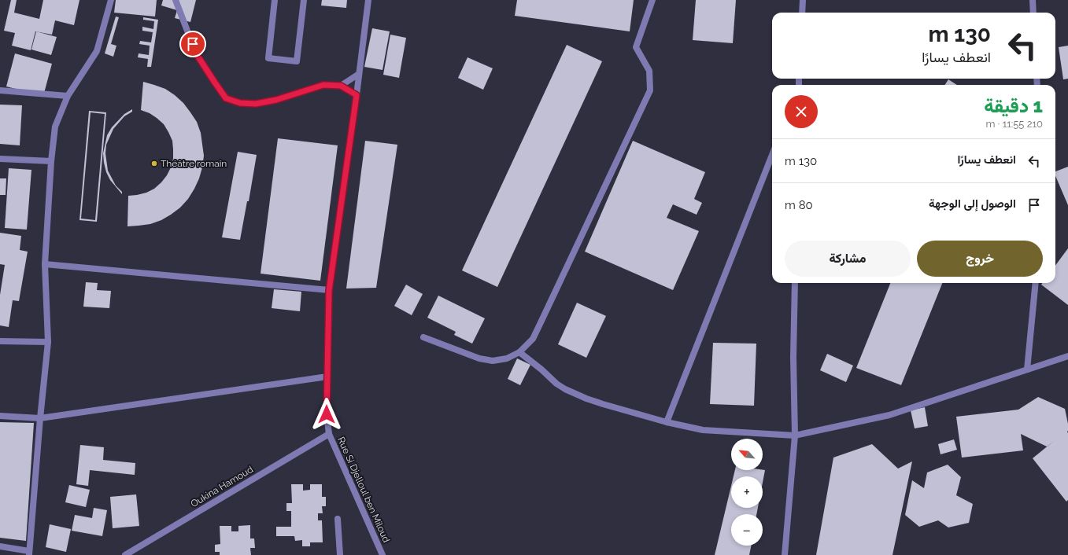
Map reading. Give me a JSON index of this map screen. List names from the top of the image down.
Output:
{
  "streets": {
    "street": ["Oukina Hamoud", "Rue Si Djelloul ben Miloud"]
  },
  "crossings": [
    ["Oukina Hamoud", "Rue Si Djelloul ben Miloud"]
  ],
  "places": ["Théâtre romain"],
  "north": "top left",
  "page": {
    "turn": ["130 m", "انعطف يسارًا"],
    "heading": ["1 دقيقة", "210 m · 11:55"],
    "list": [
      {
        "name": "انعطف يسارًا",
        "value": "130 m"
      },
      {
        "name": "الوصول إلى الوجهة",
        "value": "80 m"
      }
    ],
    "buttons": ["خروج", "مشاركة"],
    "map_buttons": ["+", "−"]
  }
}
